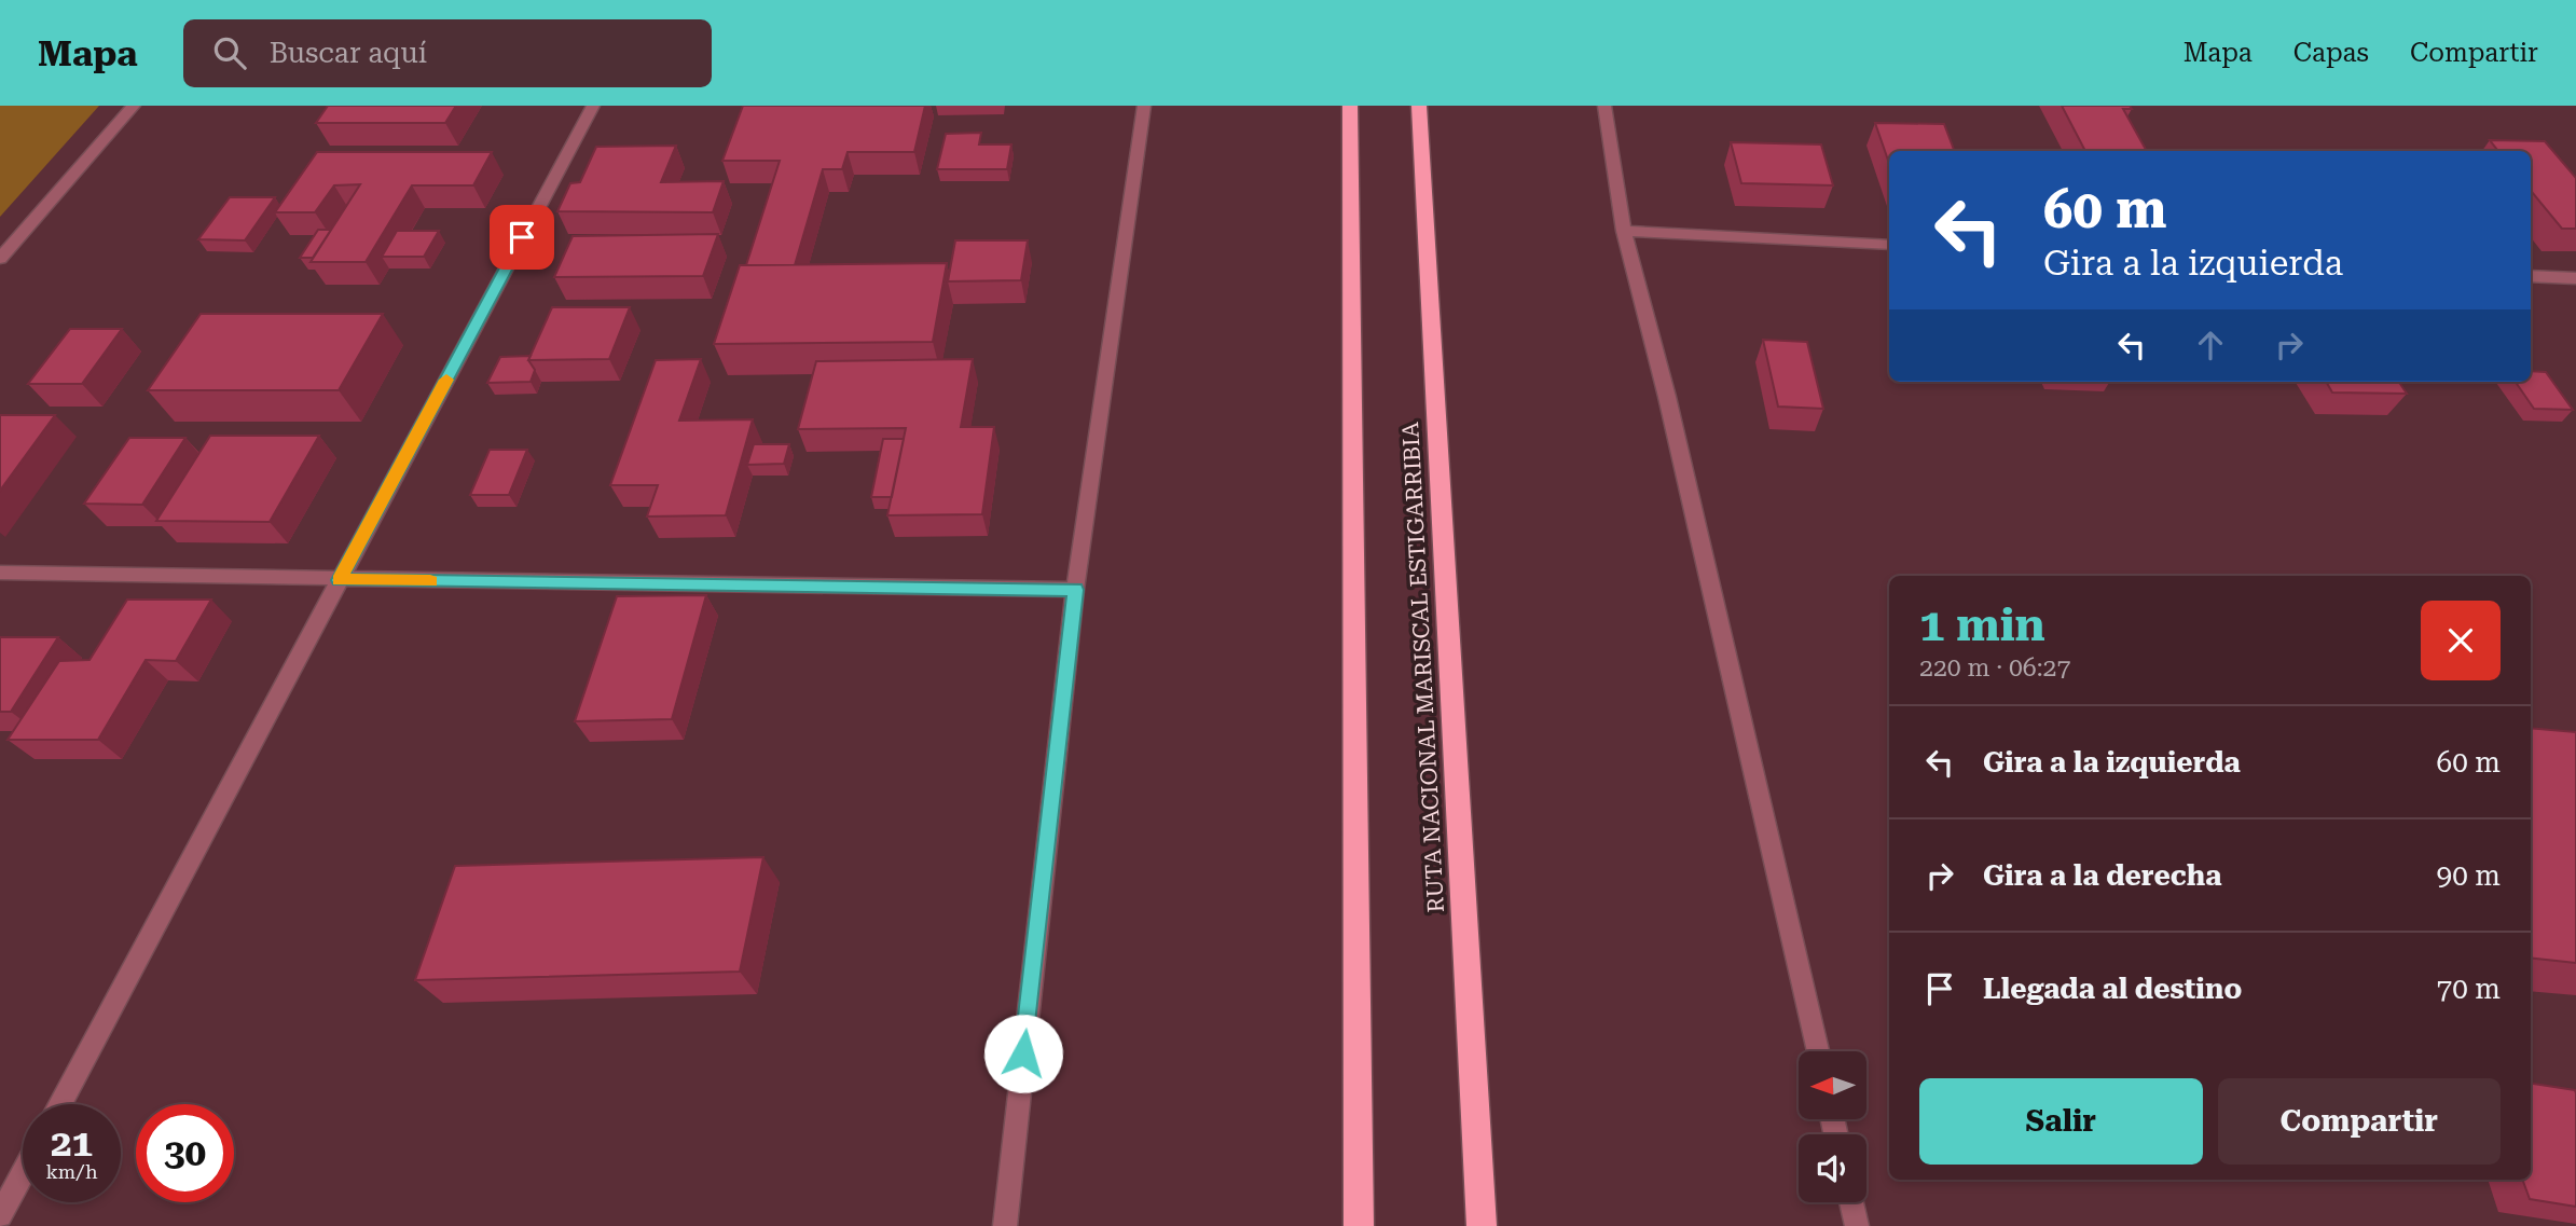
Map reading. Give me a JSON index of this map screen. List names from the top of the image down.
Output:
{
  "streets": {
    "highway": ["RUTA NACIONAL MARISCAL ESTIGARRIBIA"]
  },
  "north": "left",
  "page": {
    "header": "Mapa",
    "search": "Buscar aquí",
    "nav": ["Mapa", "Capas", "Compartir"],
    "turn": ["60 m", "Gira a la izquierda"],
    "heading": ["1 min", "220 m · 06:27"],
    "list": [
      {
        "name": "Gira a la izquierda",
        "value": "60 m"
      },
      {
        "name": "Gira a la derecha",
        "value": "90 m"
      },
      {
        "name": "Llegada al destino",
        "value": "70 m"
      }
    ],
    "buttons": ["Salir", "Compartir"],
    "speed": "21 km/h",
    "limit": "30"
  }
}
